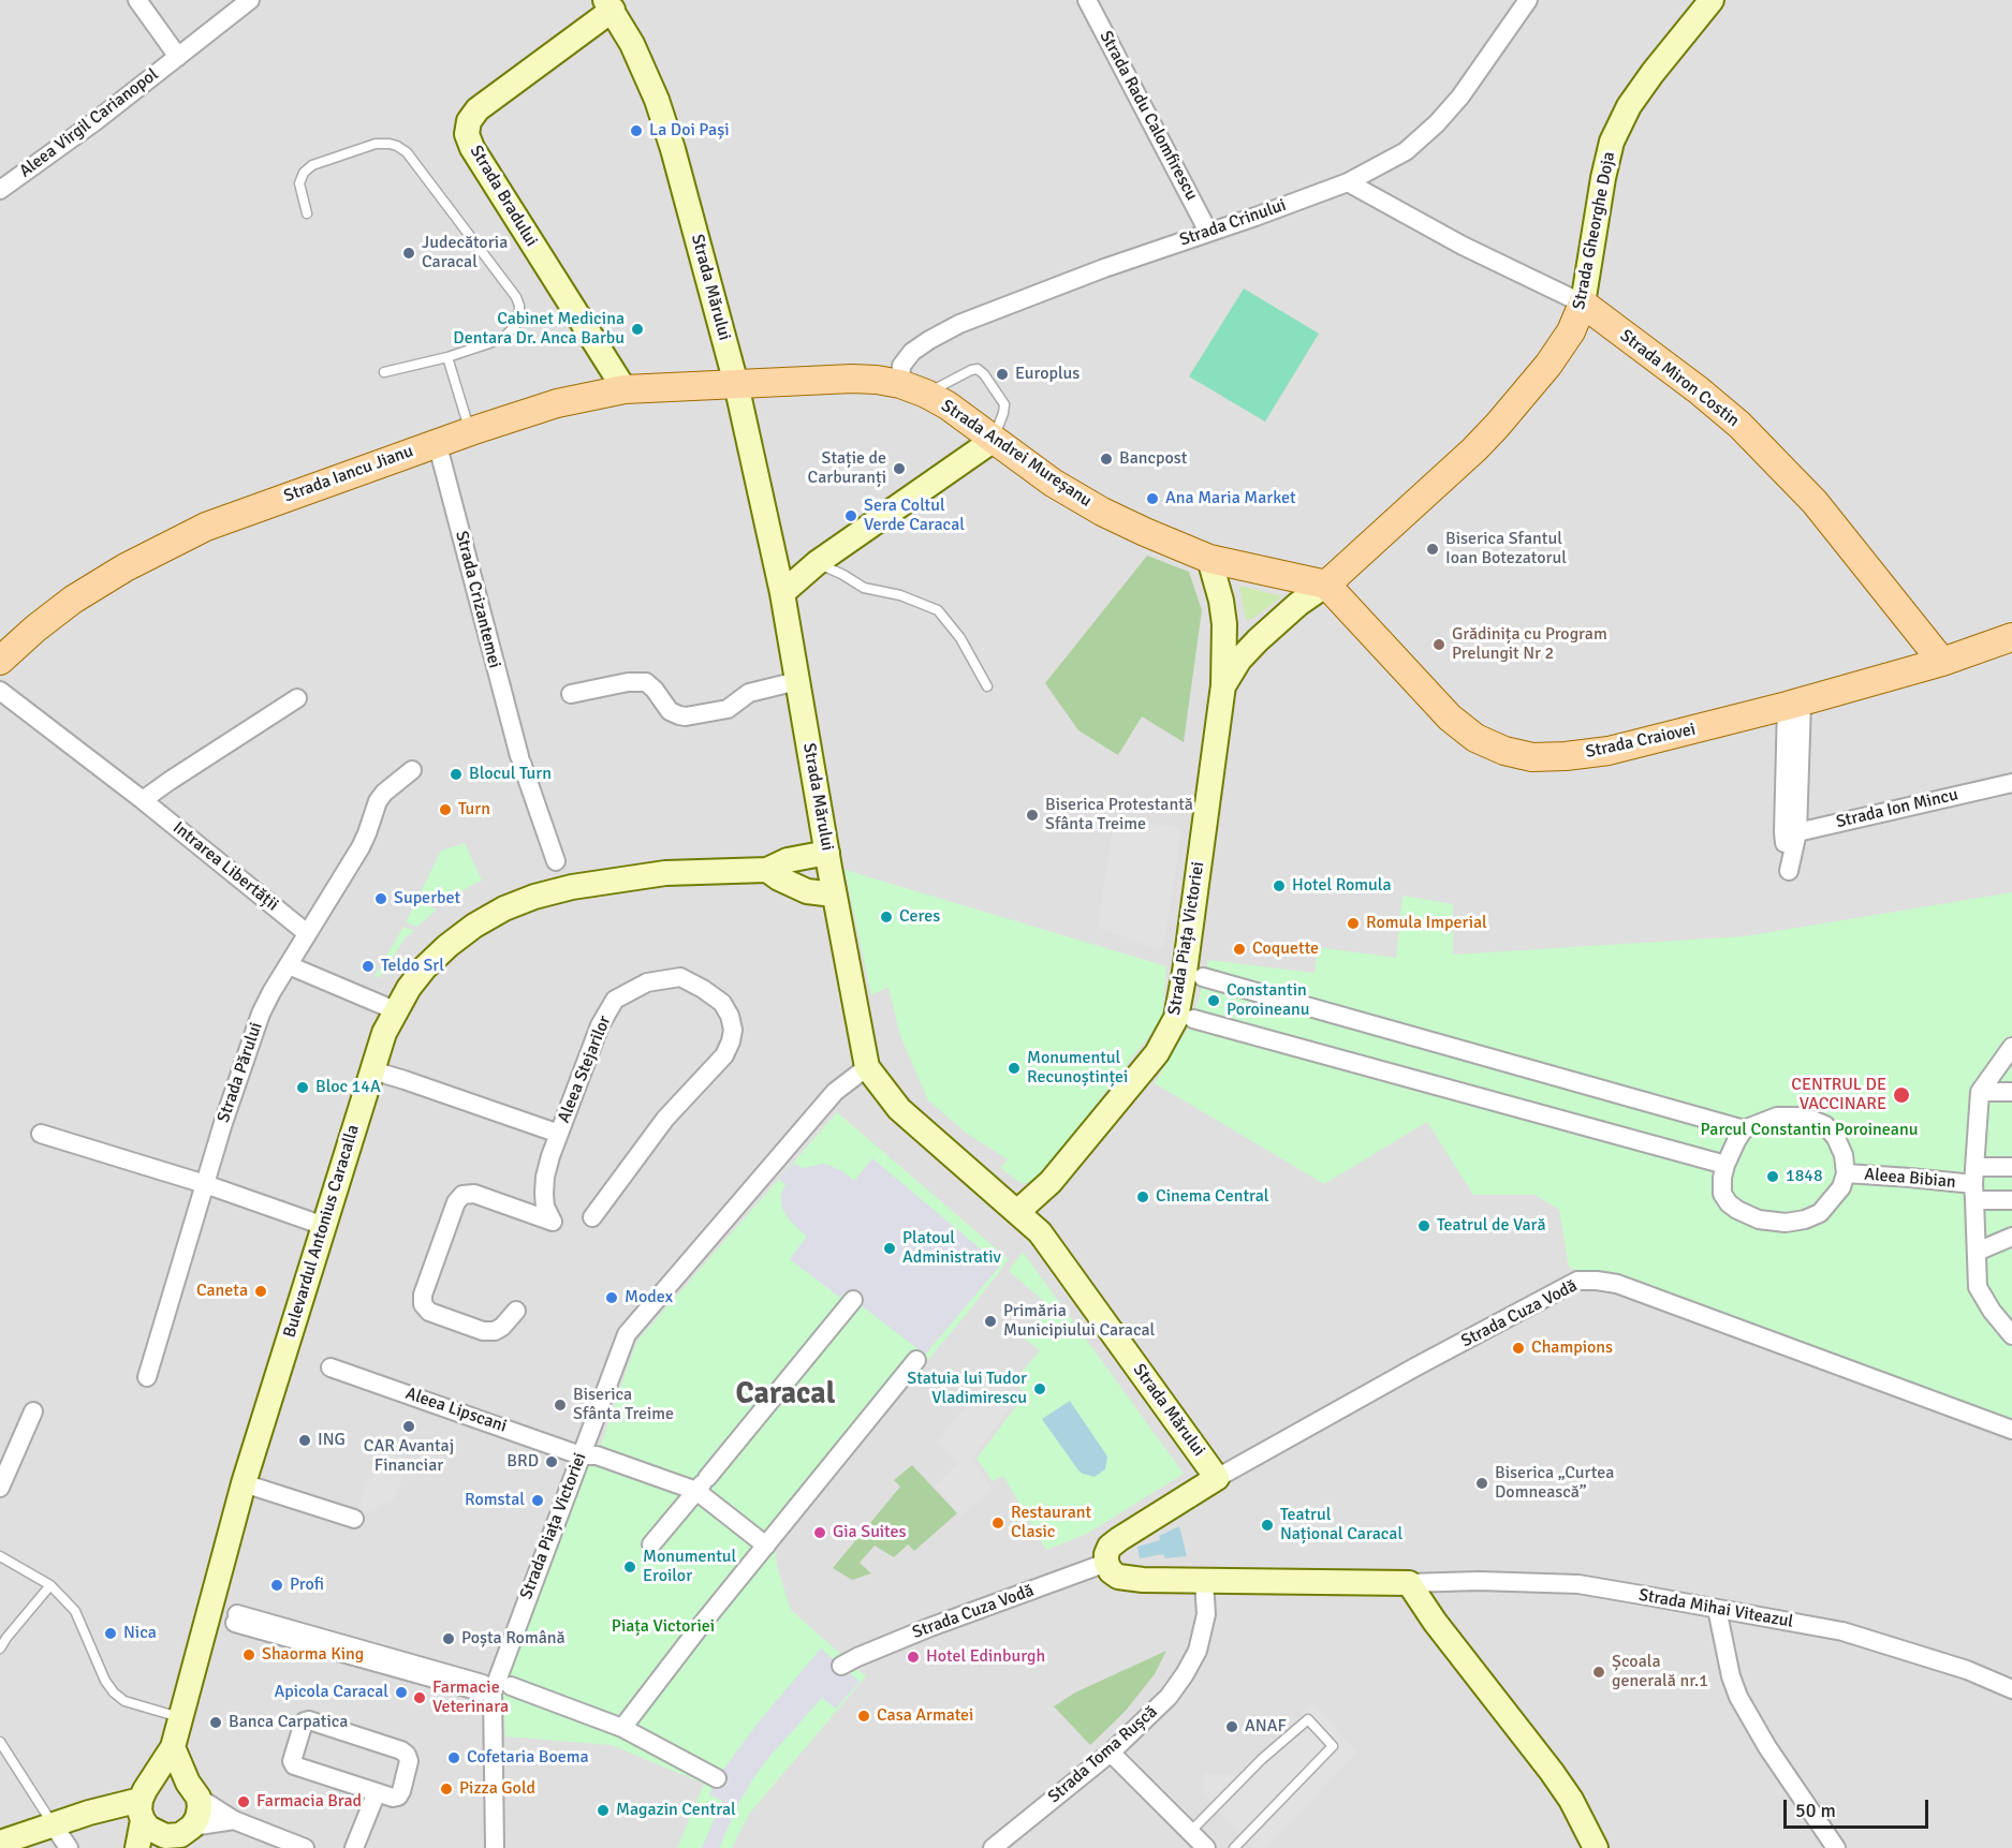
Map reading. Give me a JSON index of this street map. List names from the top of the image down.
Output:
{
  "streets": {
    "main road": [
      "Strada Bradului",
      "Strada Gheorghe Doja",
      "Strada Mărului",
      "Strada Miron Costin",
      "Strada Andrei Mureșanu",
      "Strada Iancu Jianu",
      "Strada Craiovei",
      "Strada Piața Victoriei",
      "Bulevardul Antonius Caracalla",
      "Strada Cuza Vodă"
    ],
    "street": [
      "Strada Radu Calomfirescu",
      "Aleea Virgil Carianopol",
      "Strada Crinului",
      "Strada Crizantemei",
      "Strada Ion Mincu",
      "Intrarea Libertății",
      "Aleea Stejarilor",
      "Strada Părului",
      "Aleea Bibian",
      "Aleea Lipscani",
      "Strada Mihai Viteazul",
      "Strada Toma Rușcă"
    ]
  },
  "crossings": [
    ["Strada Radu Calomfirescu", "Strada Crinului"],
    ["Strada Bradului", "Strada Mărului"],
    ["Strada Bradului", "Strada Iancu Jianu"],
    ["Strada Crinului", "Strada Miron Costin"],
    ["Strada Crinului", "Strada Andrei Mureșanu"],
    ["Strada Gheorghe Doja", "Strada Miron Costin"],
    ["Strada Gheorghe Doja", "Strada Andrei Mureșanu"],
    ["Strada Gheorghe Doja", "Strada Craiovei"],
    ["Strada Gheorghe Doja", "Strada Piața Victoriei"],
    ["Strada Mărului", "Strada Andrei Mureșanu"],
    ["Strada Mărului", "Strada Iancu Jianu"],
    ["Strada Mărului", "Strada Piața Victoriei"],
    ["Strada Mărului", "Bulevardul Antonius Caracalla"],
    ["Strada Mărului", "Strada Cuza Vodă"],
    ["Strada Miron Costin", "Strada Craiovei"],
    ["Strada Andrei Mureșanu", "Strada Iancu Jianu"],
    ["Strada Andrei Mureșanu", "Strada Craiovei"],
    ["Strada Andrei Mureșanu", "Strada Piața Victoriei"],
    ["Strada Iancu Jianu", "Strada Crizantemei"],
    ["Strada Craiovei", "Strada Ion Mincu"],
    ["Strada Craiovei", "Strada Piața Victoriei"],
    ["Intrarea Libertății", "Strada Părului"],
    ["Strada Piața Victoriei", "Aleea Lipscani"],
    ["Aleea Stejarilor", "Bulevardul Antonius Caracalla"]
  ],
  "districts": ["Caracal"],
  "parks": ["Parcul Constantin Poroineanu", "Piața Victoriei"],
  "places": [
    "La Doi Pași",
    "Judecătoria Caracal",
    "Cabinet Medicina Dentara Dr. Anca Barbu",
    "Europlus",
    "Bancpost",
    "Stație de Carburanți",
    "Ana Maria Market",
    "Sera Coltul Verde Caracal",
    "Biserica Sfantul Ioan Botezatorul",
    "Grădinița cu Program Prelungit Nr 2",
    "Blocul Turn",
    "Turn",
    "Biserica Protestantă Sfânta Treime",
    "Hotel Romula",
    "Superbet",
    "Ceres",
    "Romula Imperial",
    "Coquette",
    "Teldo Srl",
    "Constantin Poroineanu",
    "Monumentul Recunoștinței",
    "Bloc 14A",
    "CENTRUL DE VACCINARE",
    "1848",
    "Cinema Central",
    "Teatrul de Vară",
    "Platoul Administrativ",
    "Caneta",
    "Modex",
    "Primăria Municipiului Caracal",
    "Champions",
    "Statuia lui Tudor Vladimirescu",
    "Biserica Sfânta Treime",
    "CAR Avantaj Financiar",
    "ING",
    "BRD",
    "Biserica „Curtea Domnească”",
    "Romstal",
    "Restaurant Clasic",
    "Teatrul Național Caracal",
    "Gia Suites",
    "Monumentul Eroilor",
    "Profi",
    "Nica",
    "Poșta Română",
    "Shaorma King",
    "Hotel Edinburgh",
    "Școala generală nr.1",
    "Apicola Caracal",
    "Farmacie Veterinara",
    "Casa Armatei",
    "Banca Carpatica",
    "ANAF",
    "Cofetaria Boema",
    "Pizza Gold",
    "Farmacia Brad",
    "Magazin Central"
  ],
  "scale_bar": "50 m"
}
